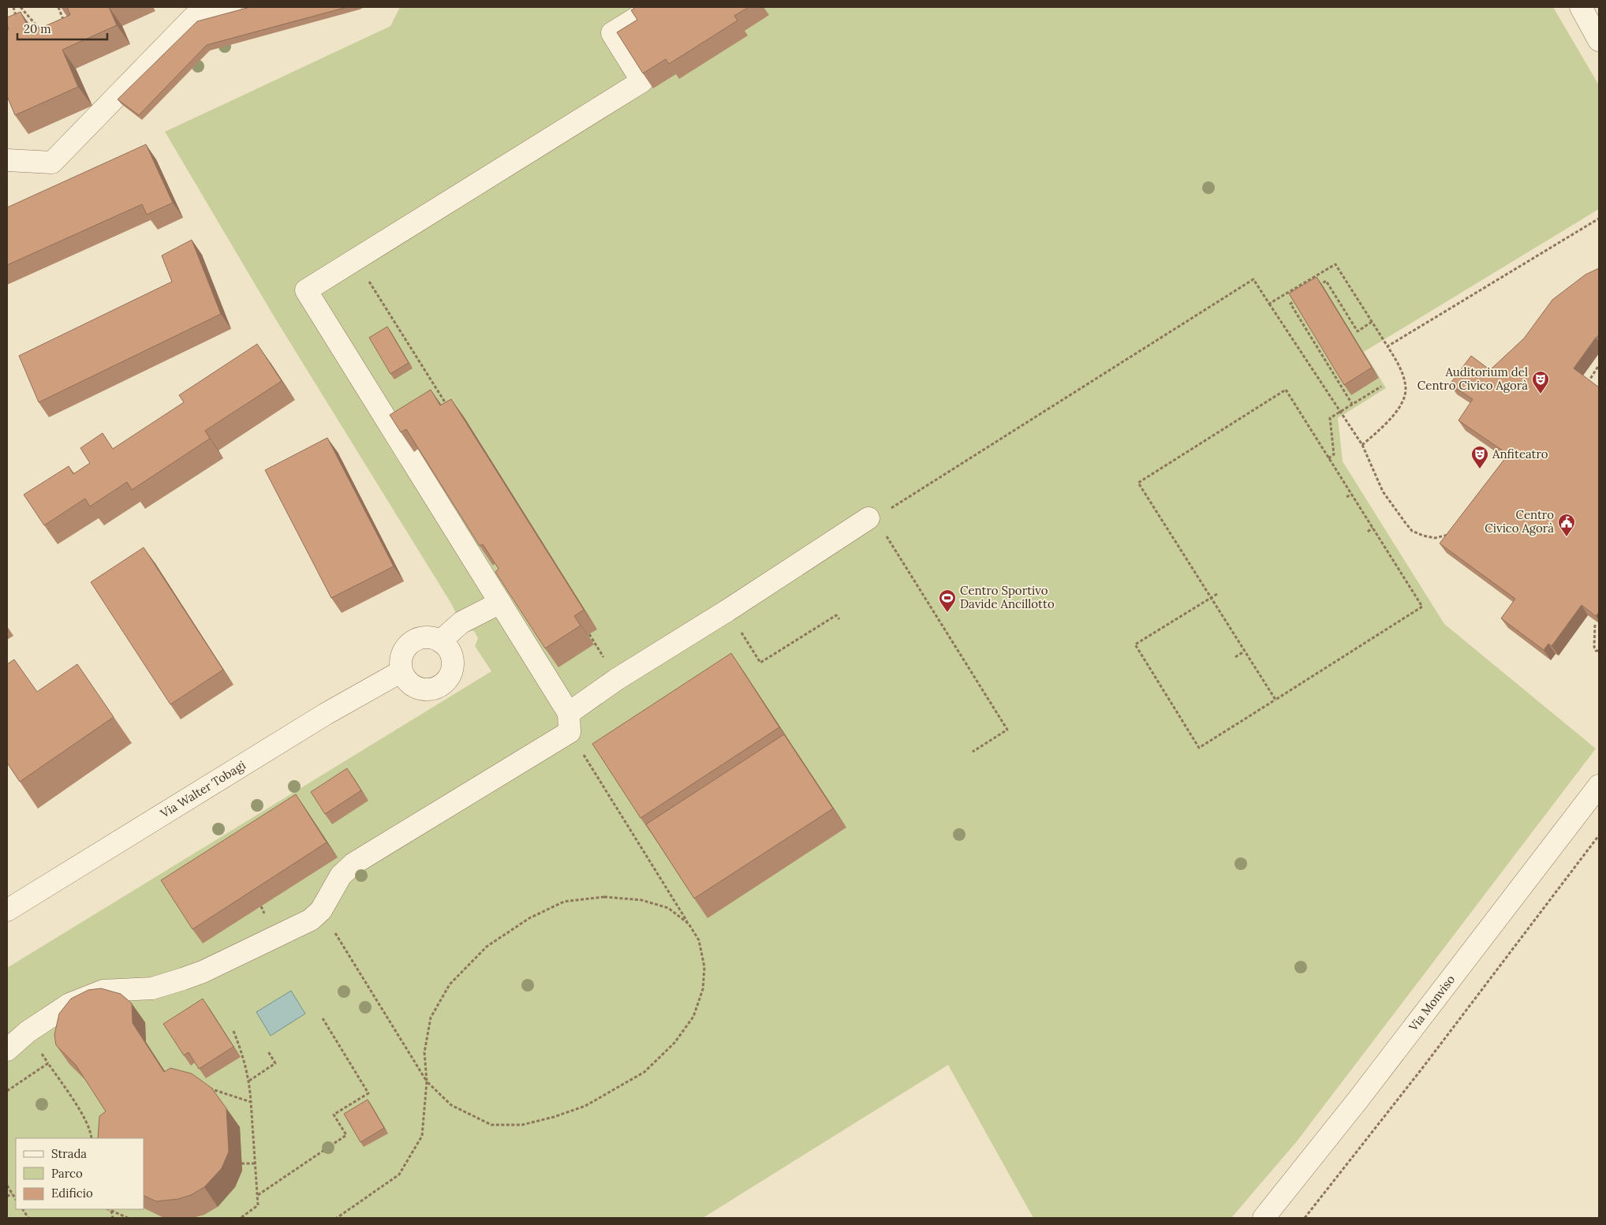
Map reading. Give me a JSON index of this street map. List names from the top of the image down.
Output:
{
  "streets": {
    "street": ["Via Walter Tobagi", "Via Monviso"]
  },
  "places": {
    "theatre": ["Auditorium del Centro Civico Agorà", "Anfiteatro"],
    "public building": ["Centro Civico Agorà"],
    "sports": ["Centro Sportivo Davide Ancillotto"]
  },
  "legend": ["Strada", "Parco", "Edificio"],
  "scale_bar": "20 m"
}
